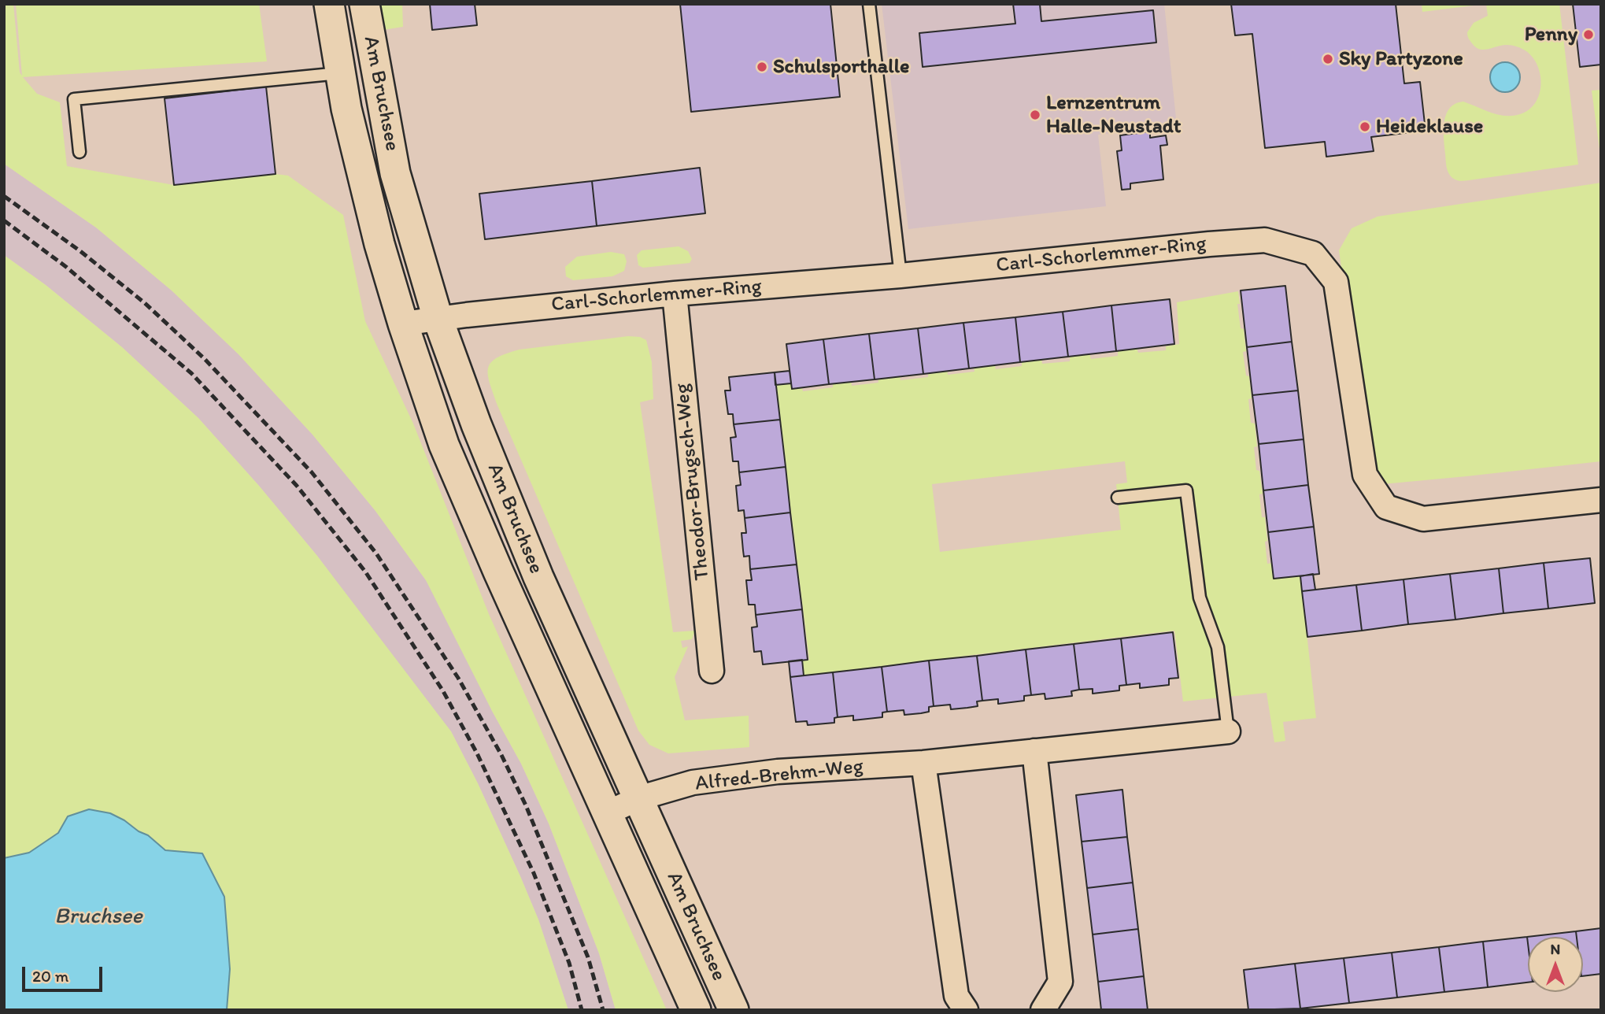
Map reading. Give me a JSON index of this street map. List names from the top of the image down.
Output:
{
  "streets": {
    "street": [
      "Am Bruchsee",
      "Carl-Schorlemmer-Ring",
      "Theodor-Brugsch-Weg",
      "Alfred-Brehm-Weg"
    ]
  },
  "crossings": [
    ["Am Bruchsee", "Carl-Schorlemmer-Ring"],
    ["Am Bruchsee", "Alfred-Brehm-Weg"],
    ["Carl-Schorlemmer-Ring", "Theodor-Brugsch-Weg"]
  ],
  "water": ["Bruchsee"],
  "places": [
    "Penny",
    "Sky Partyzone",
    "Schulsporthalle",
    "Lernzentrum Halle-Neustadt",
    "Heideklause"
  ],
  "scale_bar": "20 m",
  "north": "top"
}
